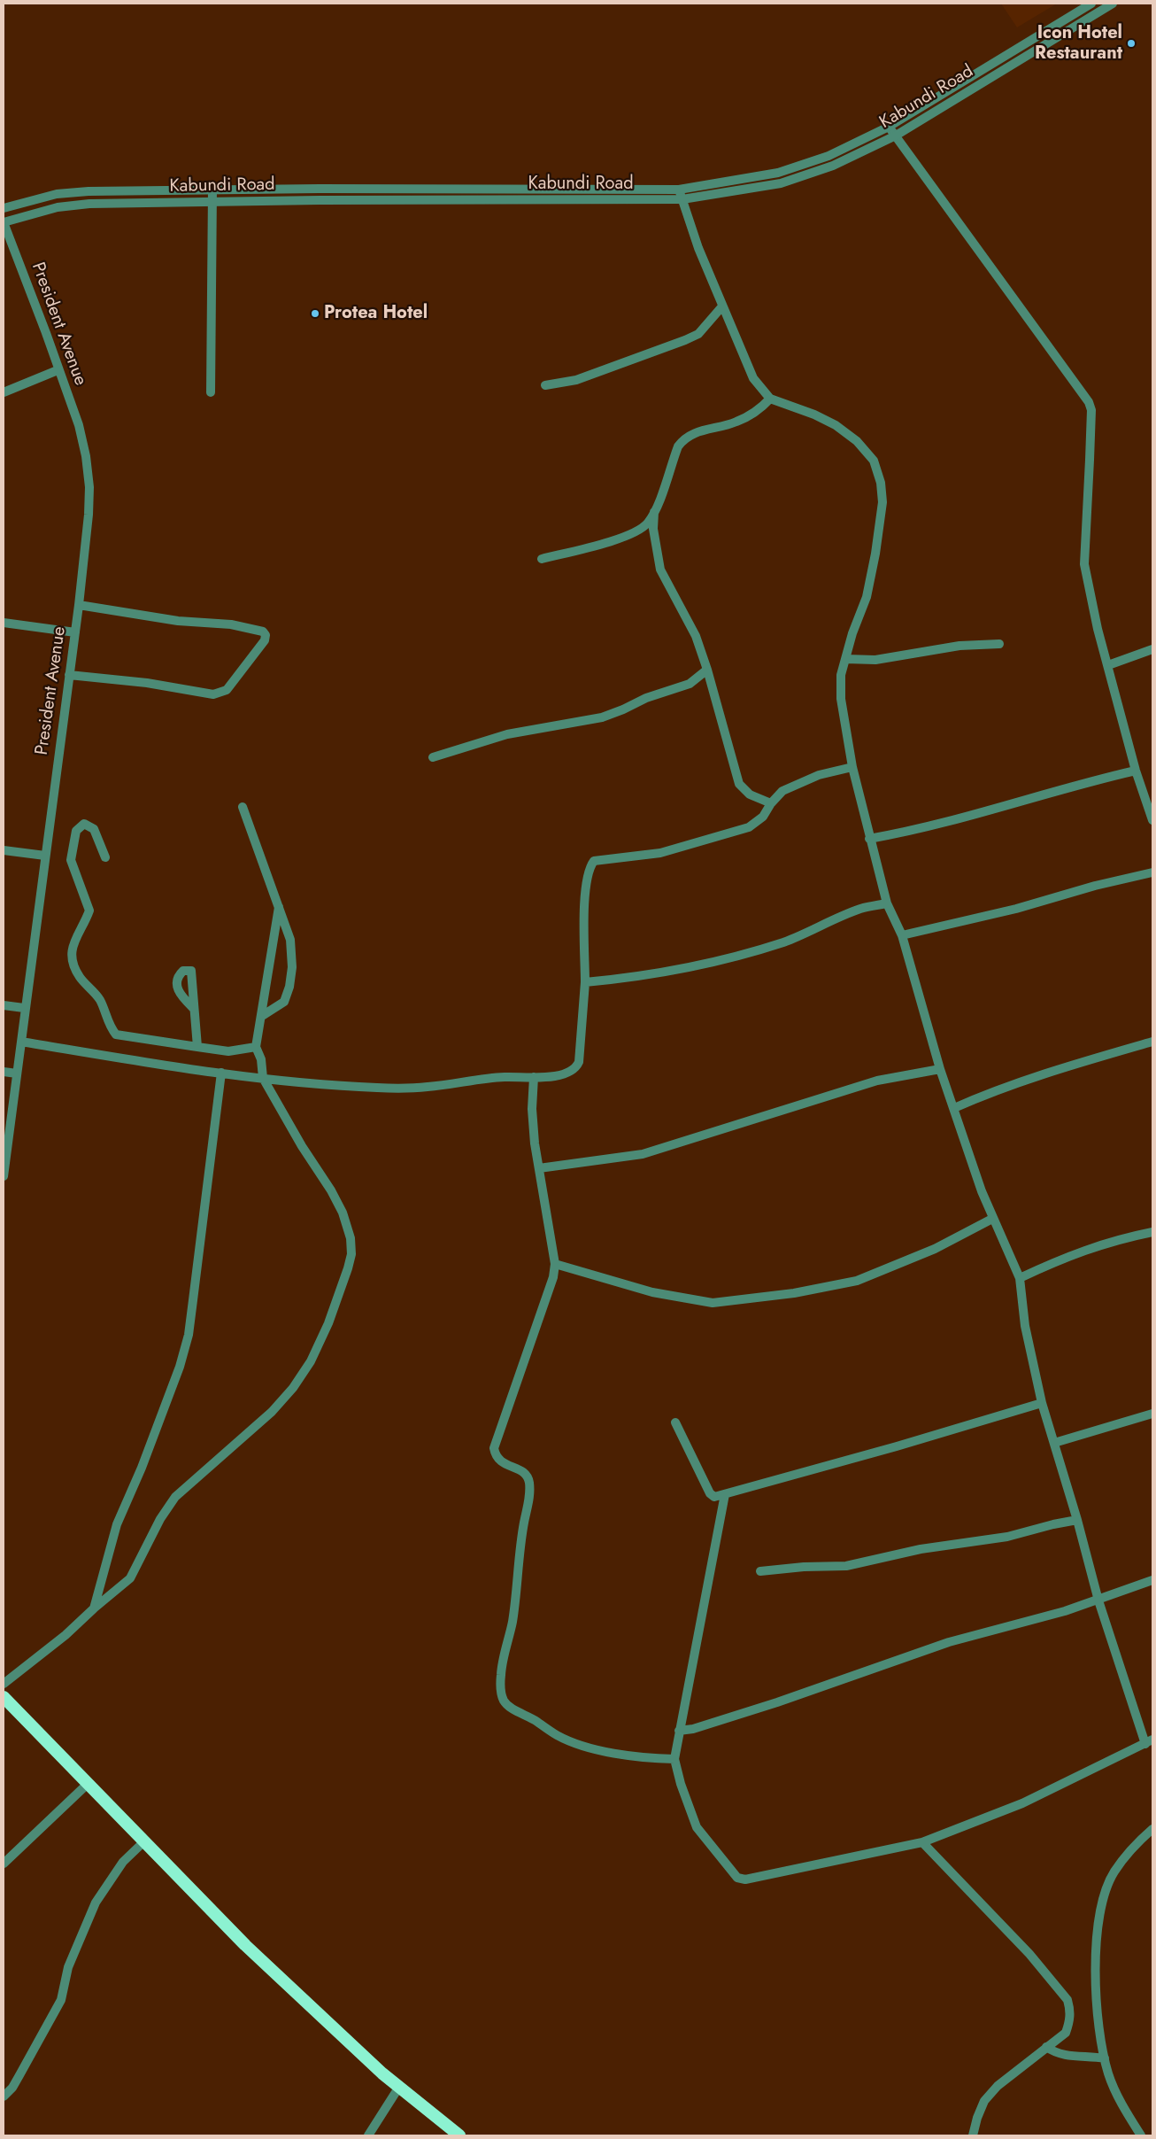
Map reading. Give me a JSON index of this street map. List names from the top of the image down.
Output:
{
  "streets": {
    "street": ["Kabundi Road", "President Avenue"]
  },
  "crossings": [
    ["Kabundi Road", "President Avenue"]
  ],
  "places": ["Icon Hotel Restaurant", "Protea Hotel"]
}
